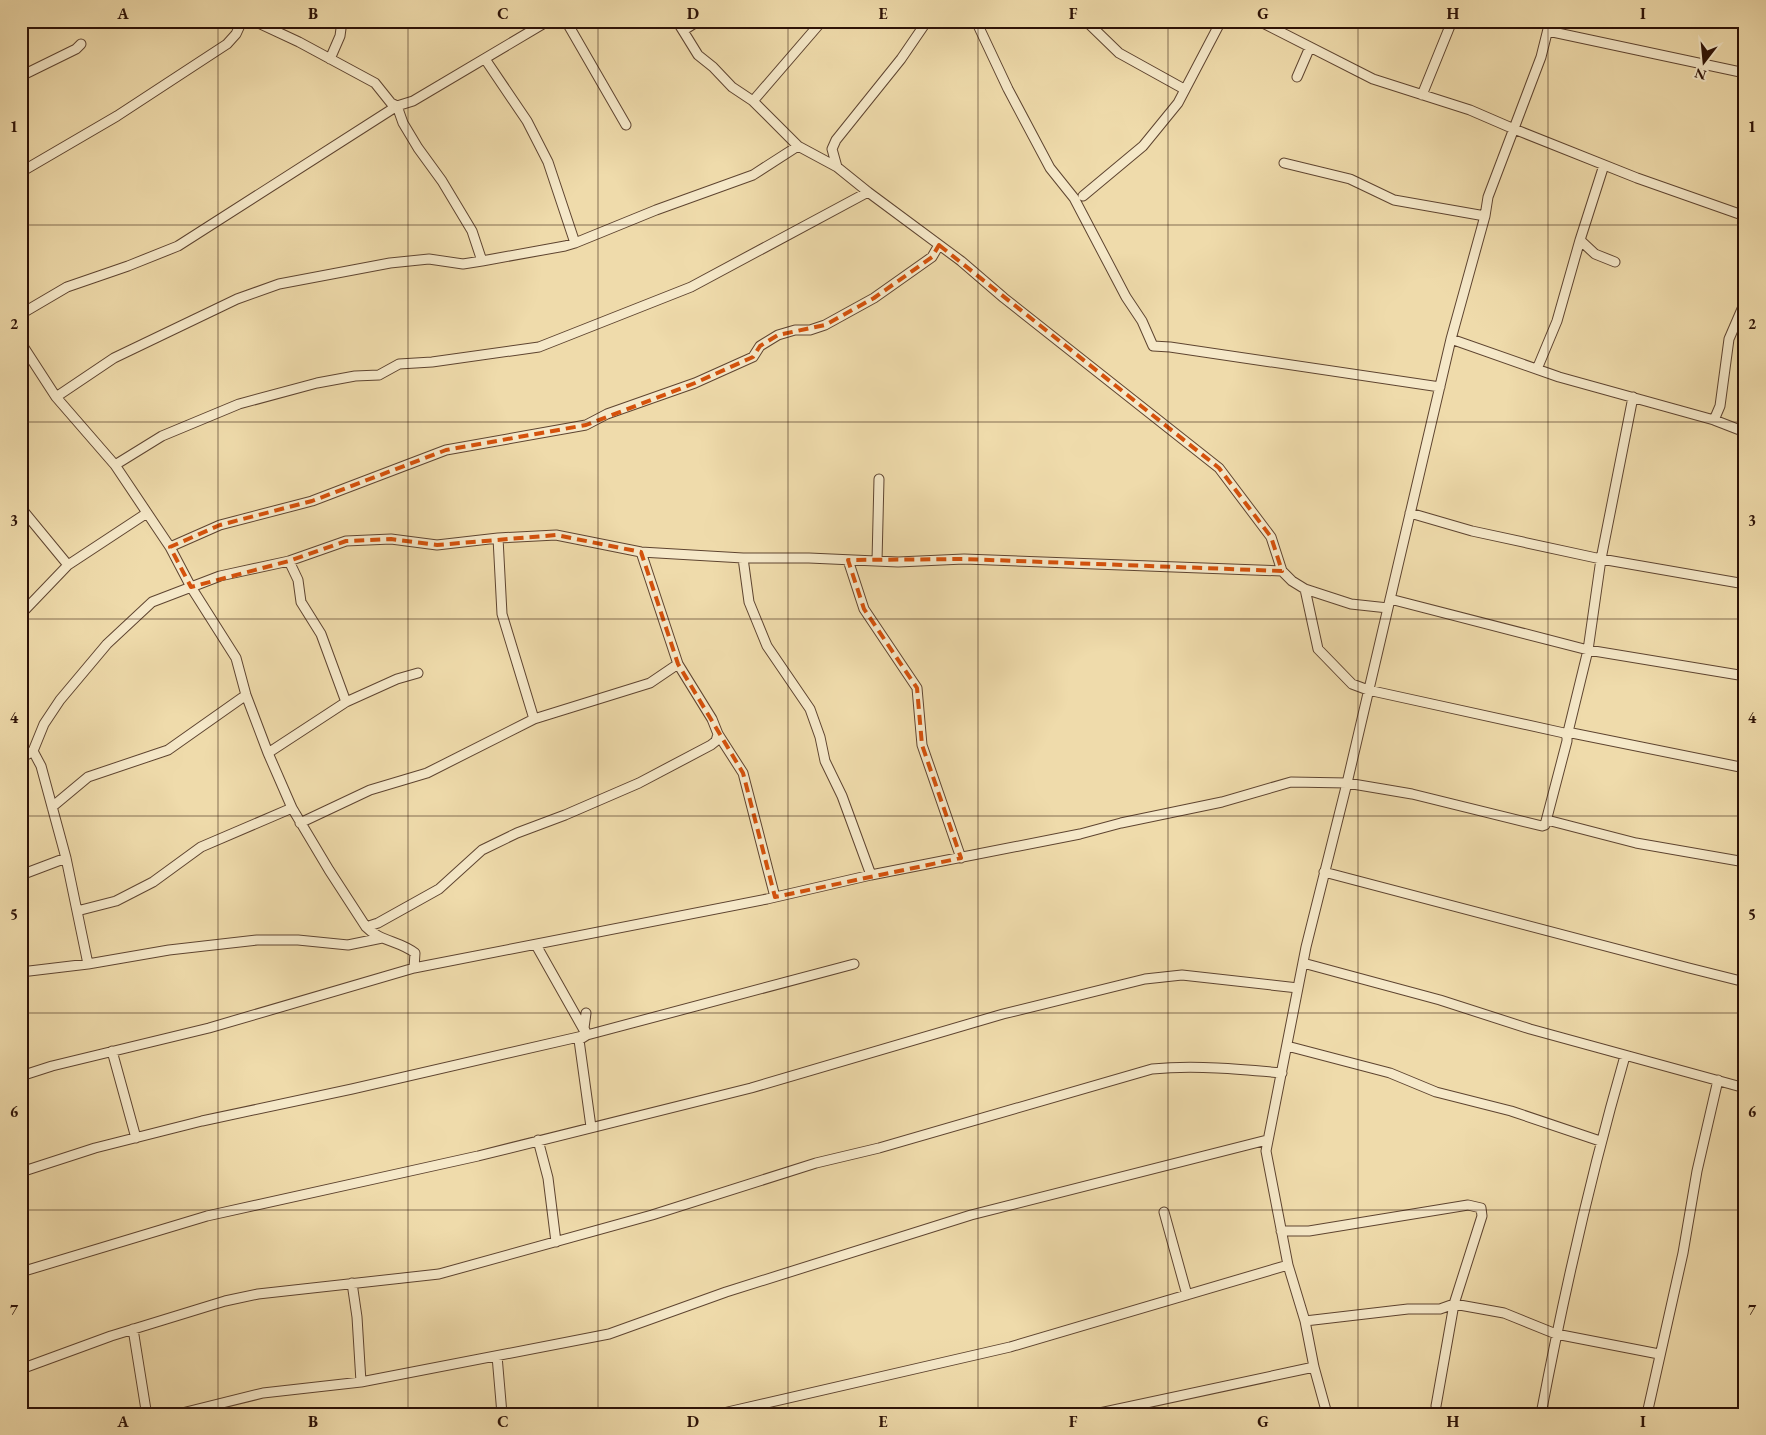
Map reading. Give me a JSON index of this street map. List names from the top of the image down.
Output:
{
  "north": "bottom",
  "grid": {
    "columns": [
      "A",
      "B",
      "C",
      "D",
      "E",
      "F",
      "G",
      "H",
      "I"
    ],
    "rows": [
      "1",
      "2",
      "3",
      "4",
      "5",
      "6",
      "7"
    ]
  }
}
